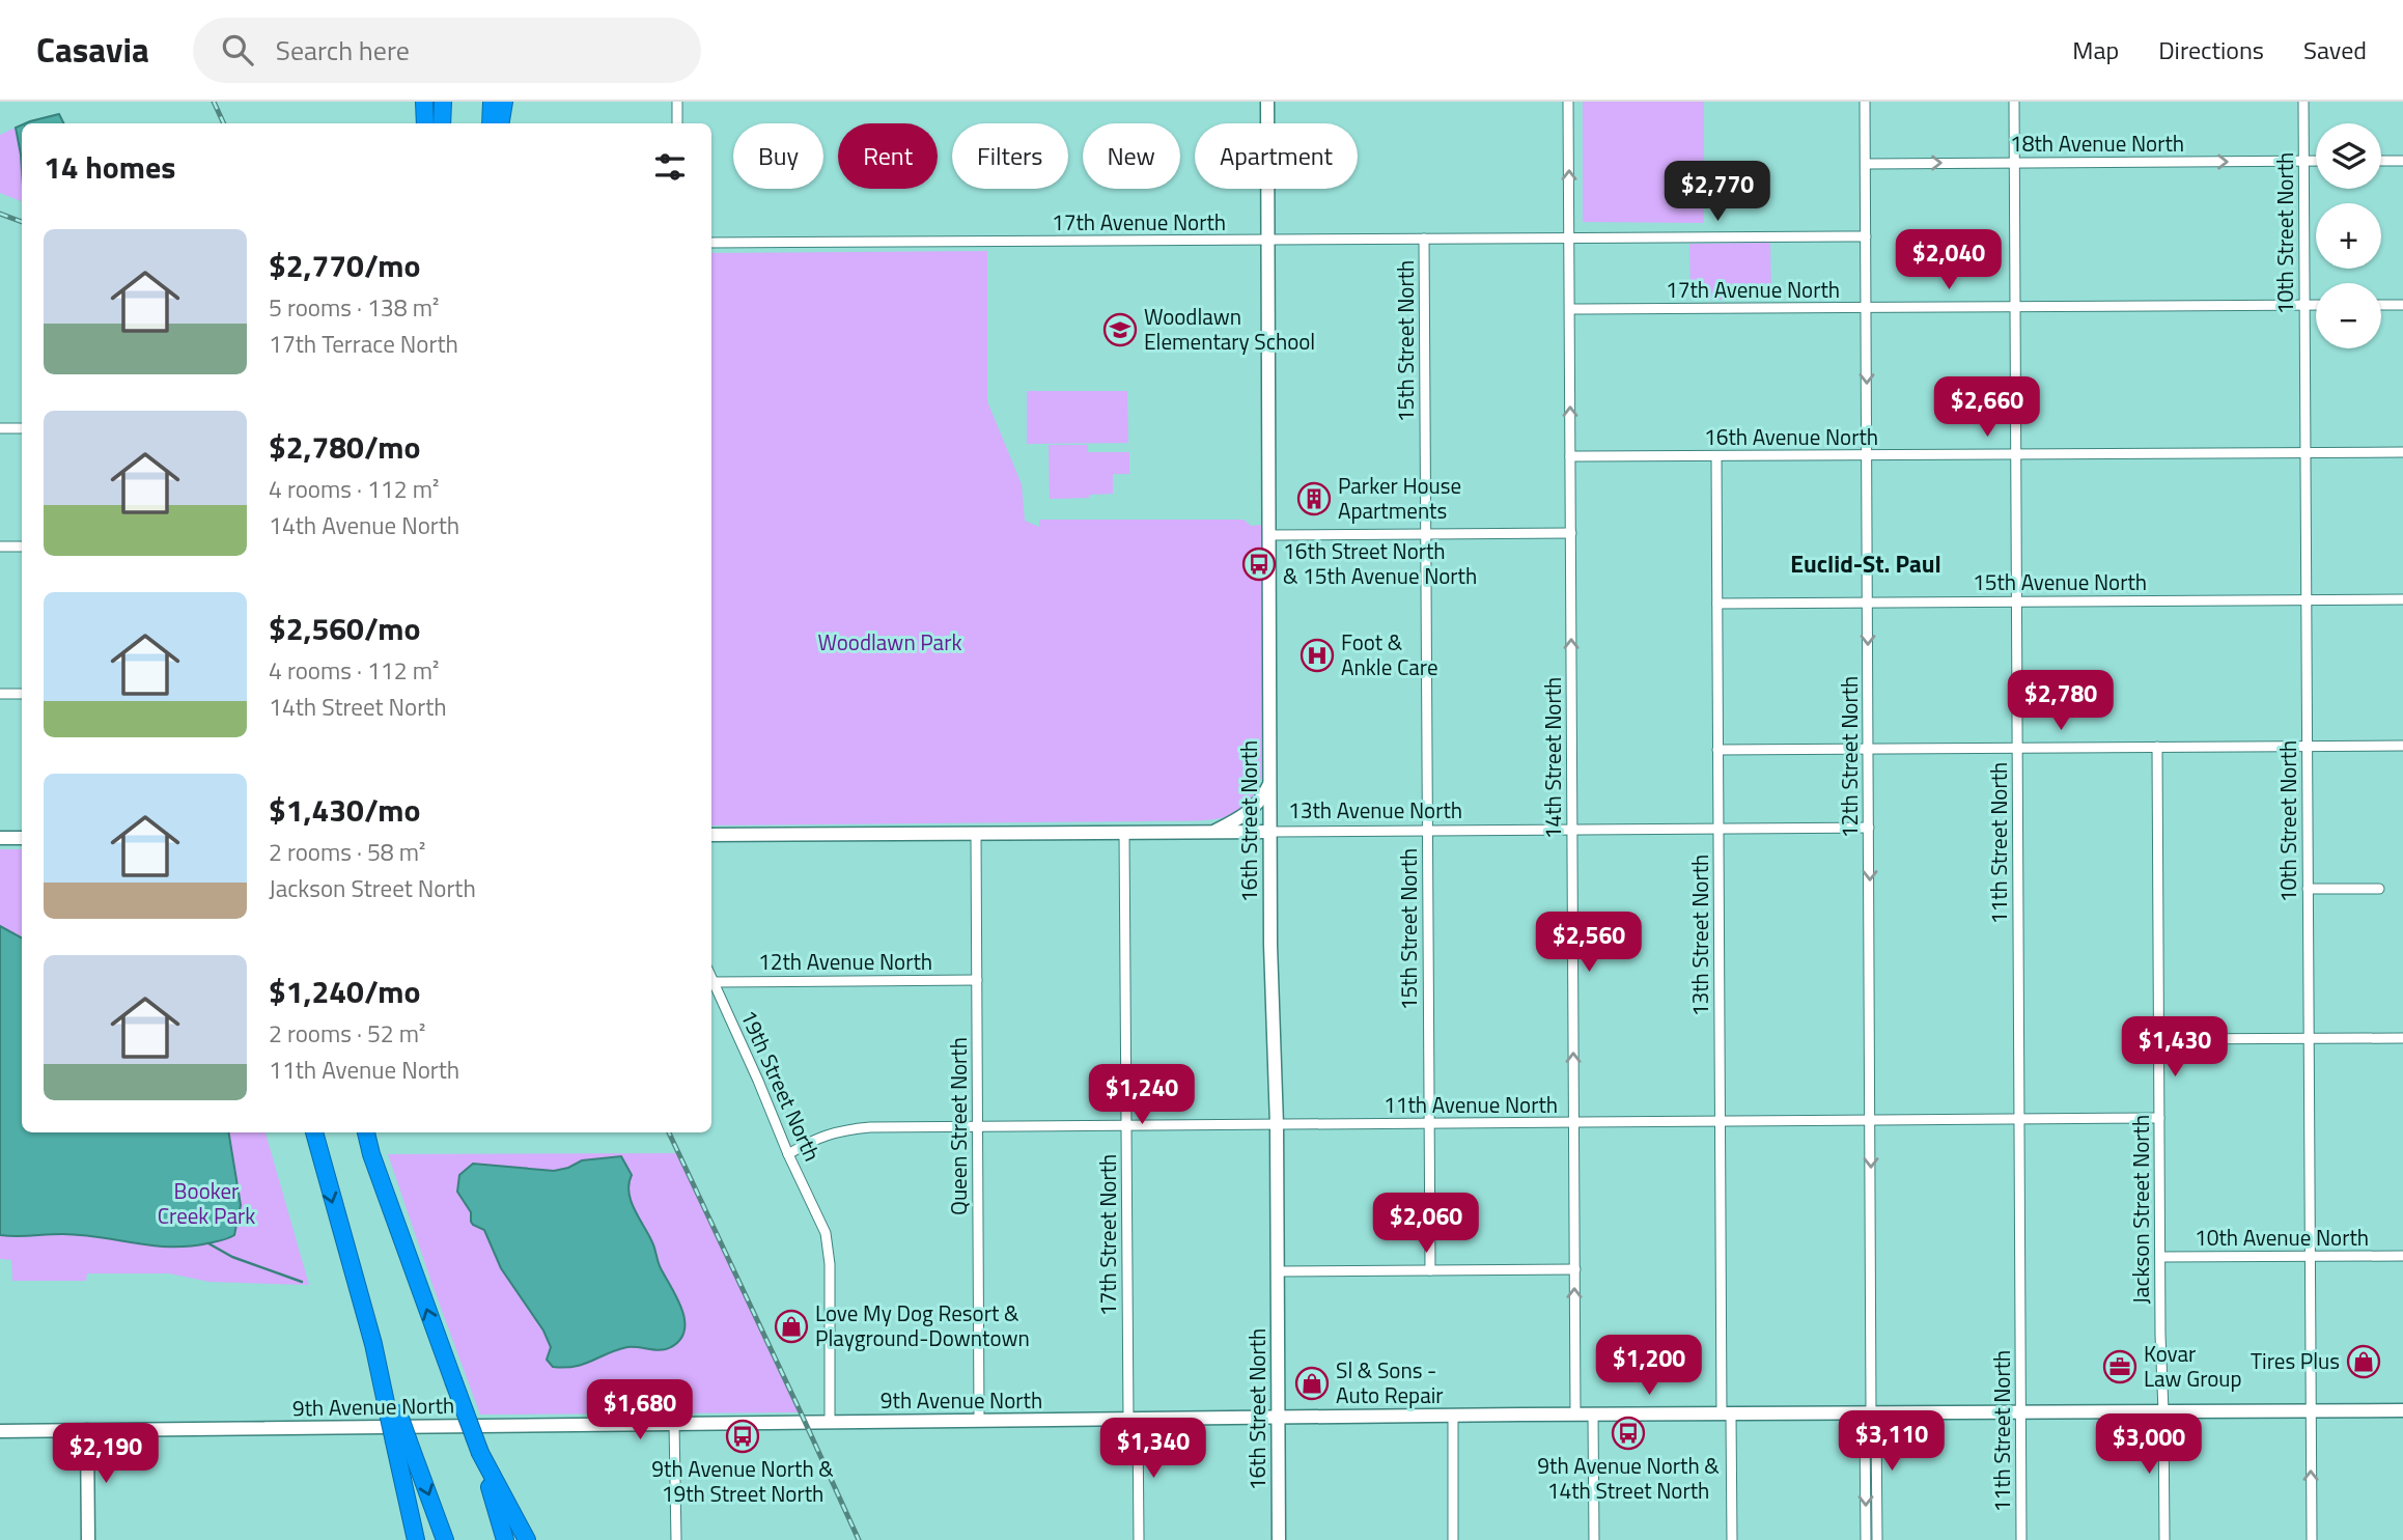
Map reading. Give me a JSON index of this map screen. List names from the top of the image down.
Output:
{
  "streets": {
    "street": [
      "18th Avenue North",
      "17th Avenue North",
      "10th Street North",
      "15th Street North",
      "16th Avenue North",
      "15th Avenue North",
      "12th Street North",
      "14th Street North",
      "13th Avenue North",
      "16th Street North",
      "11th Street North",
      "13th Street North",
      "12th Avenue North",
      "19th Street North",
      "11th Avenue North",
      "Queen Street North",
      "Jackson Street North",
      "17th Street North",
      "10th Avenue North",
      "9th Avenue North"
    ]
  },
  "crossings": [
    ["18th Avenue North", "10th Street North"],
    ["18th Avenue North", "12th Street North"],
    ["18th Avenue North", "11th Street North"],
    ["17th Avenue North", "10th Street North"],
    ["17th Avenue North", "15th Street North"],
    ["17th Avenue North", "12th Street North"],
    ["17th Avenue North", "14th Street North"],
    ["17th Avenue North", "16th Street North"],
    ["17th Avenue North", "11th Street North"],
    ["10th Street North", "16th Avenue North"],
    ["10th Street North", "15th Avenue North"],
    ["10th Street North", "10th Avenue North"],
    ["10th Street North", "9th Avenue North"],
    ["15th Street North", "13th Avenue North"],
    ["15th Street North", "11th Avenue North"],
    ["16th Avenue North", "12th Street North"],
    ["16th Avenue North", "14th Street North"],
    ["16th Avenue North", "11th Street North"],
    ["16th Avenue North", "13th Street North"],
    ["15th Avenue North", "12th Street North"],
    ["15th Avenue North", "11th Street North"],
    ["15th Avenue North", "13th Street North"],
    ["12th Street North", "13th Avenue North"],
    ["12th Street North", "11th Avenue North"],
    ["12th Street North", "9th Avenue North"],
    ["14th Street North", "13th Avenue North"],
    ["14th Street North", "11th Avenue North"],
    ["14th Street North", "9th Avenue North"],
    ["13th Avenue North", "16th Street North"],
    ["13th Avenue North", "13th Street North"],
    ["13th Avenue North", "Queen Street North"],
    ["13th Avenue North", "17th Street North"],
    ["16th Street North", "11th Avenue North"],
    ["16th Street North", "9th Avenue North"],
    ["11th Street North", "11th Avenue North"],
    ["11th Street North", "9th Avenue North"],
    ["13th Street North", "11th Avenue North"],
    ["13th Street North", "9th Avenue North"],
    ["12th Avenue North", "19th Street North"],
    ["12th Avenue North", "Queen Street North"],
    ["19th Street North", "11th Avenue North"],
    ["19th Street North", "9th Avenue North"],
    ["11th Avenue North", "Queen Street North"],
    ["11th Avenue North", "Jackson Street North"],
    ["11th Avenue North", "17th Street North"],
    ["Queen Street North", "9th Avenue North"],
    ["Jackson Street North", "10th Avenue North"],
    ["Jackson Street North", "9th Avenue North"],
    ["17th Street North", "9th Avenue North"]
  ],
  "one_way": ["18th Avenue North", "12th Street North", "14th Street North"],
  "districts": ["Euclid-St. Paul"],
  "parks": ["Woodlawn Park", "Booker Creek Park"],
  "places": {
    "school or university": ["Woodlawn Elementary School"],
    "building": ["Parker House Apartments"],
    "bus stop": ["16th Street North & 15th Avenue North", "9th Avenue North & 14th Street North", "9th Avenue North & 19th Street North"],
    "hospital": ["Foot & Ankle Care"],
    "shop": ["Love My Dog Resort & Playground-Downtown", "Tires Plus", "Sl & Sons - Auto Repair"],
    "office": ["Kovar Law Group"]
  },
  "page": {
    "header": "Casavia",
    "search": "Search here",
    "nav": ["Map", "Directions", "Saved"],
    "map_buttons": ["+", "−"],
    "chip": [
      "Buy",
      "Rent",
      "Filters",
      "New",
      "Apartment"
    ],
    "heading": "14 homes",
    "price": [
      "$2,770",
      "$2,040",
      "$2,660",
      "$2,780",
      "$2,560",
      "$1,430",
      "$1,240",
      "$2,060",
      "$1,200",
      "$1,680",
      "$3,110",
      "$3,000",
      "$1,340",
      "$2,190"
    ],
    "list": [
      {
        "name": "$2,770/mo",
        "note": "5 rooms · 138 m² · 17th Terrace North"
      },
      {
        "name": "$2,780/mo",
        "note": "4 rooms · 112 m² · 14th Avenue North"
      },
      {
        "name": "$2,560/mo",
        "note": "4 rooms · 112 m² · 14th Street North"
      },
      {
        "name": "$1,430/mo",
        "note": "2 rooms · 58 m² · Jackson Street North"
      },
      {
        "name": "$1,240/mo",
        "note": "2 rooms · 52 m² · 11th Avenue North"
      }
    ]
  }
}
